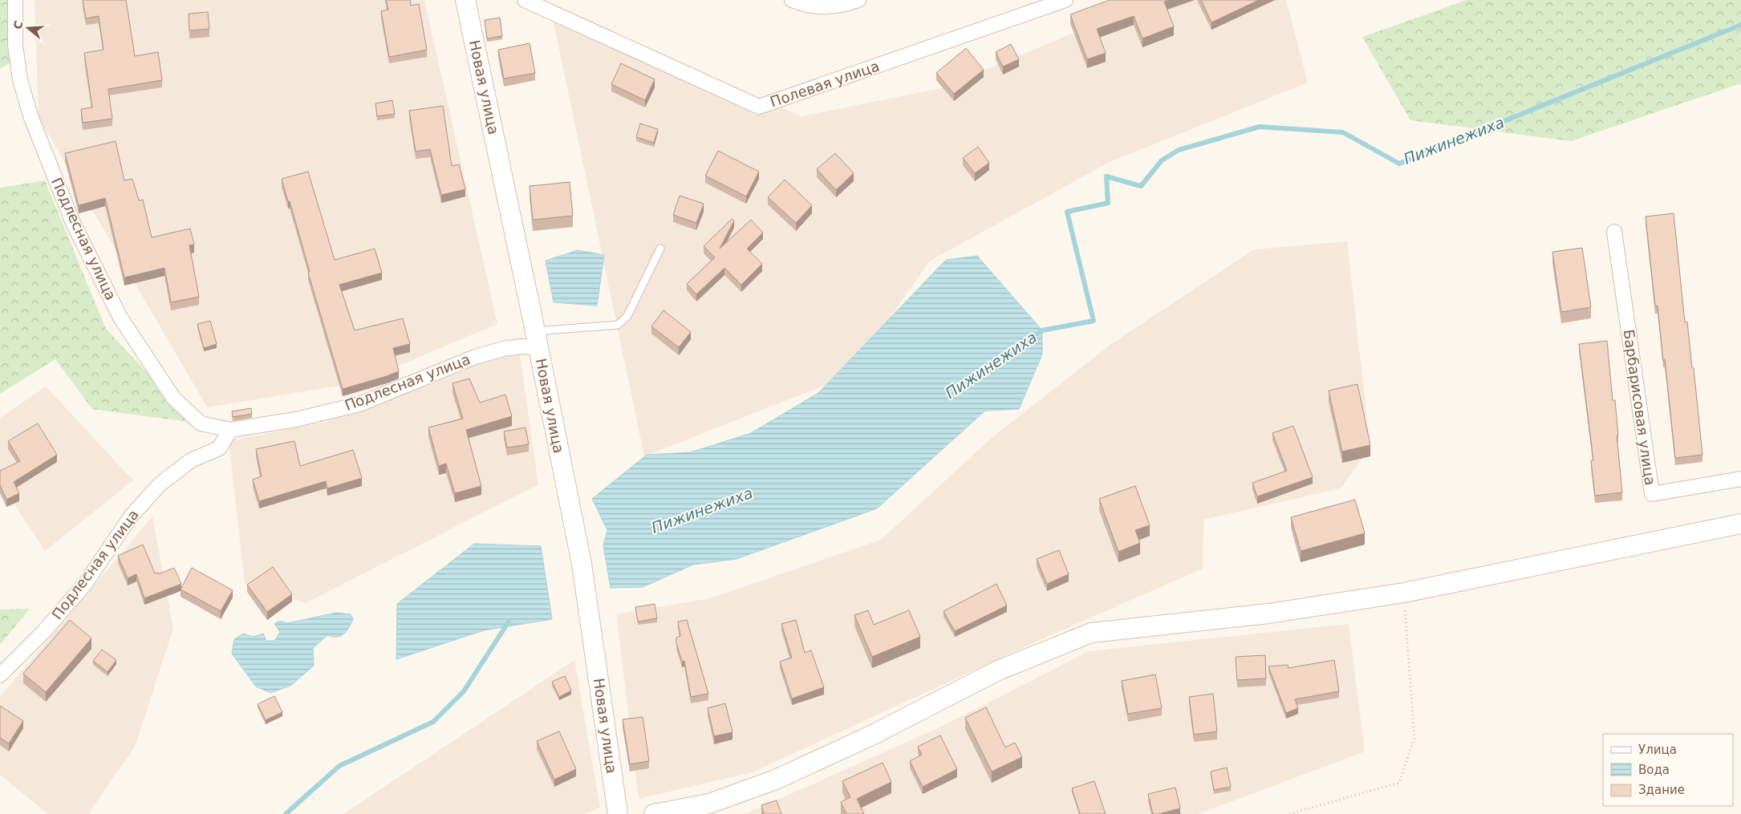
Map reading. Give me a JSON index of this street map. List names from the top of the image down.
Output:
{
  "streets": {
    "street": [
      "Полевая улица",
      "Новая улица",
      "Подлесная улица",
      "Барбарисовая улица"
    ]
  },
  "crossings": [
    ["Новая улица", "Подлесная улица"]
  ],
  "water": ["Пижинежиха"],
  "legend": ["Улица", "Вода", "Здание"],
  "north": "left"
}
